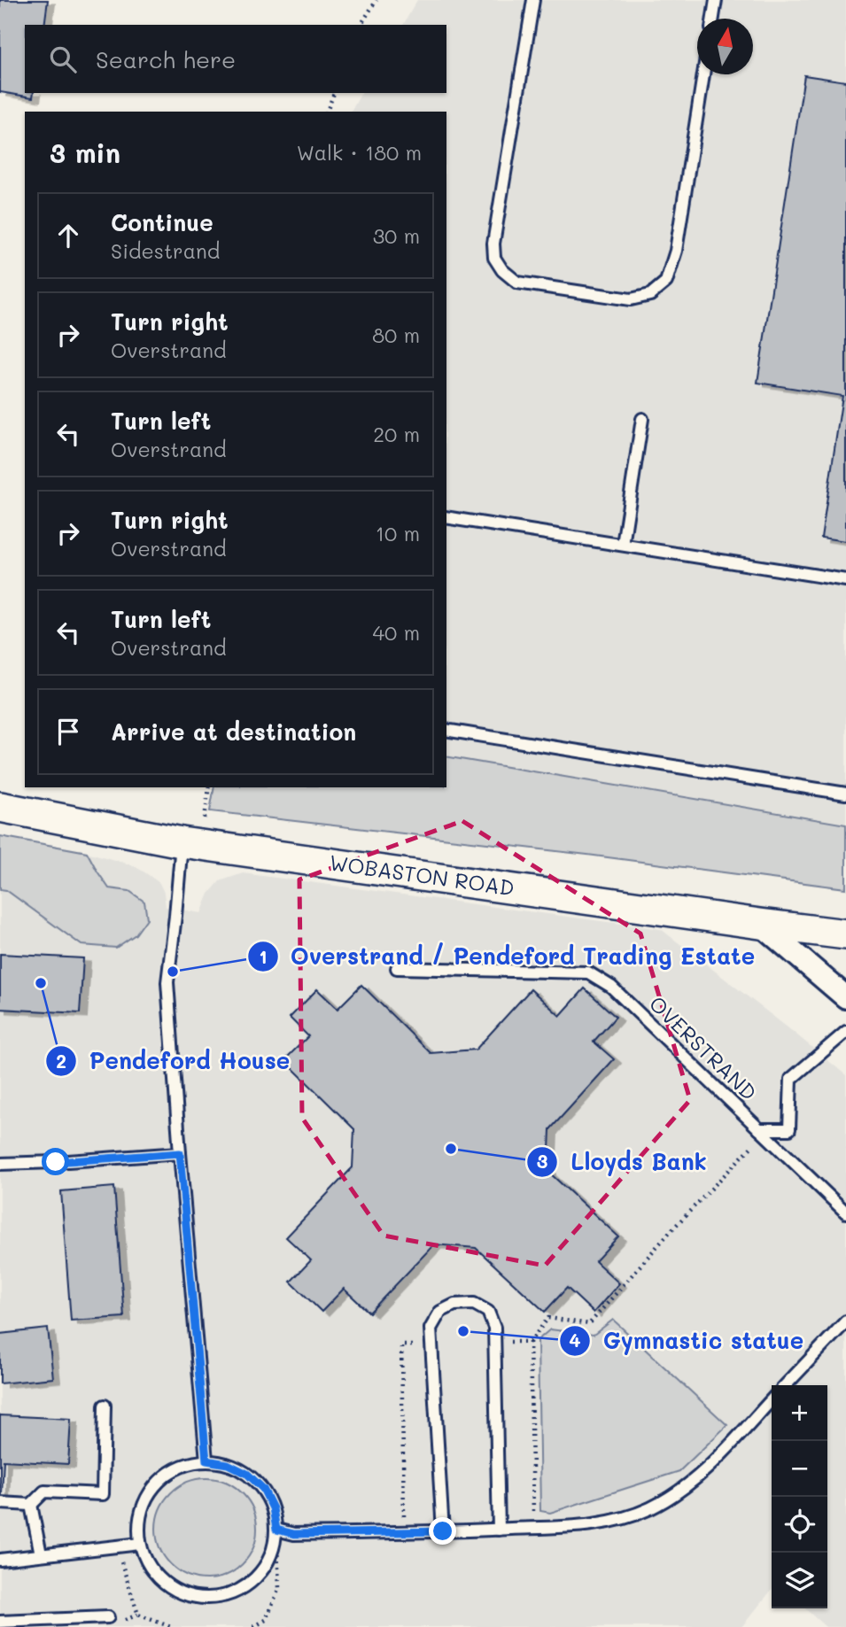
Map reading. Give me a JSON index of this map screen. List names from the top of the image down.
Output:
{
  "streets": {
    "street": ["WOBASTON ROAD"],
    "lane": ["OVERSTRAND"]
  },
  "places": [
    "Overstrand / Pendeford Trading Estate",
    "Pendeford House",
    "Lloyds Bank",
    "Gymnastic statue"
  ],
  "north": "top",
  "page": {
    "search": "Search here",
    "heading": ["3 min", "Walk · 180 m"],
    "list": [
      ["Continue", "Sidestrand", "30 m"],
      ["Turn right", "Overstrand", "80 m"],
      ["Turn left", "Overstrand", "20 m"],
      ["Turn right", "Overstrand", "10 m"],
      ["Turn left", "Overstrand", "40 m"],
      "Arrive at destination"
    ],
    "map_buttons": ["+", "−"]
  }
}
